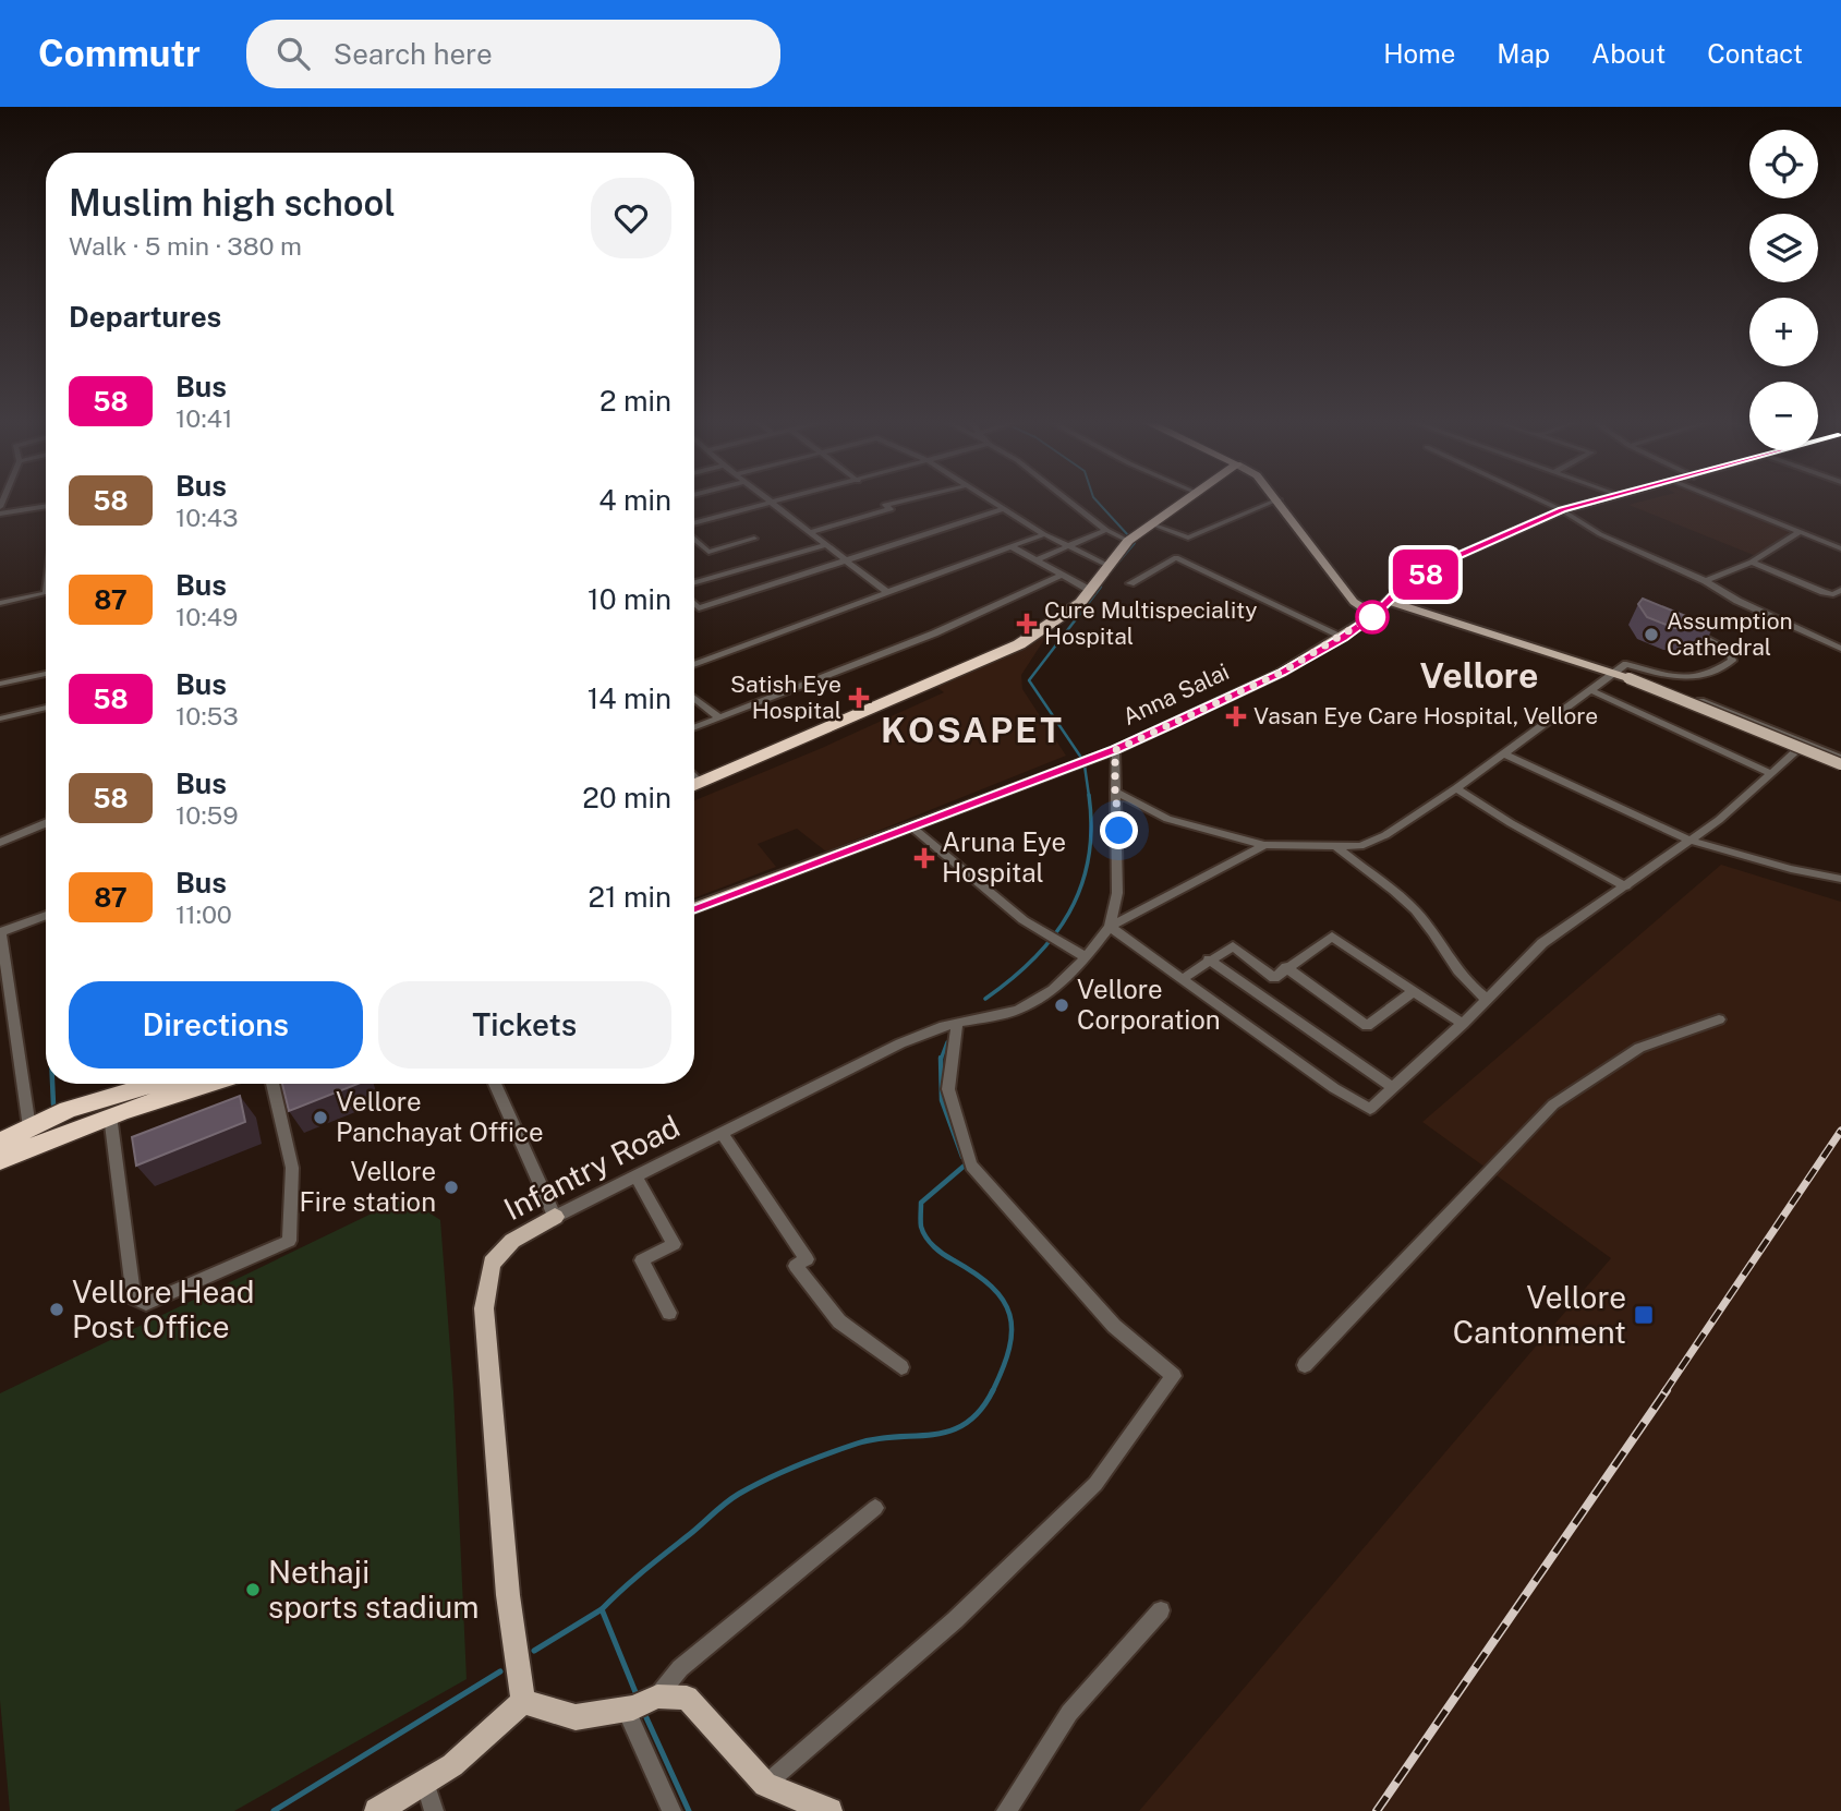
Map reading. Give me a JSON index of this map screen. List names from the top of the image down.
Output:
{
  "streets": {
    "main road": ["Anna Salai", "Infantry Road"]
  },
  "crossings": [
    ["Anna Salai", "Infantry Road"]
  ],
  "districts": ["Vellore", "KOSAPET"],
  "places": {
    "health": [
      "Cure Multispeciality Hospital",
      "Satish Eye Hospital",
      "Vasan Eye Care Hospital, Vellore",
      "Aruna Eye Hospital"
    ],
    "other": [
      "Assumption Cathedral",
      "Vellore Corporation",
      "Vellore Panchayat Office",
      "Vellore Fire station",
      "Vellore Head Post Office",
      "Nethaji sports stadium"
    ],
    "transit": ["Vellore Cantonment"]
  },
  "lines": ["bus line 58"],
  "page": {
    "header": "Commutr",
    "search": "Search here",
    "nav": [
      "Home",
      "Map",
      "About",
      "Contact"
    ],
    "on_map": "58",
    "map_buttons": ["+", "−"],
    "heading": [
      ["Muslim high school", "Walk · 5 min · 380 m"],
      "Departures"
    ],
    "list": [
      {
        "mark": "58",
        "name": "Bus",
        "note": "10:41",
        "value": "2 min"
      },
      {
        "mark": "58",
        "name": "Bus",
        "note": "10:43",
        "value": "4 min"
      },
      {
        "mark": "87",
        "name": "Bus",
        "note": "10:49",
        "value": "10 min"
      },
      {
        "mark": "58",
        "name": "Bus",
        "note": "10:53",
        "value": "14 min"
      },
      {
        "mark": "58",
        "name": "Bus",
        "note": "10:59",
        "value": "20 min"
      },
      {
        "mark": "87",
        "name": "Bus",
        "note": "11:00",
        "value": "21 min"
      }
    ],
    "buttons": ["Directions", "Tickets"]
  }
}
